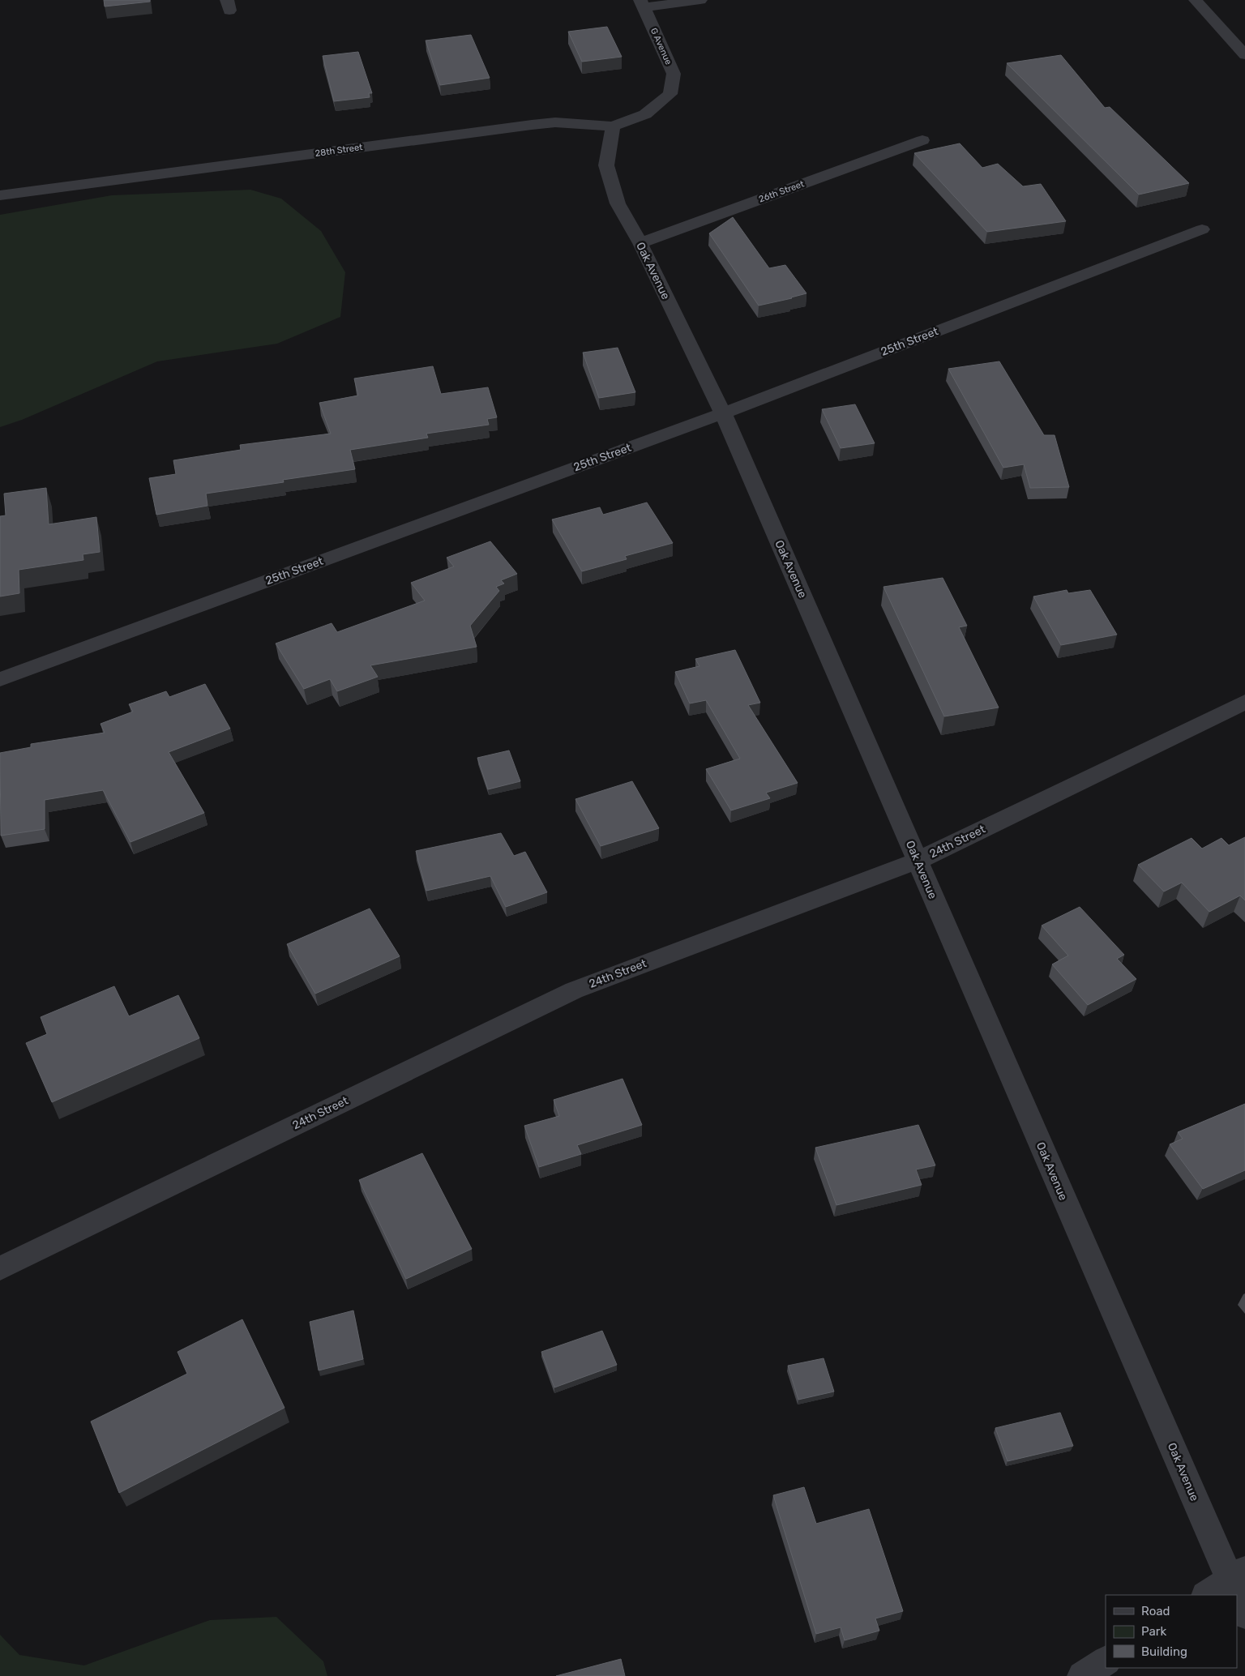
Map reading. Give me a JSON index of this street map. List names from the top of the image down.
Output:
{
  "streets": {
    "street": [
      "G Avenue",
      "28th Street",
      "26th Street",
      "Oak Avenue",
      "25th Street",
      "24th Street"
    ]
  },
  "crossings": [
    ["G Avenue", "28th Street"],
    ["28th Street", "Oak Avenue"],
    ["26th Street", "Oak Avenue"],
    ["Oak Avenue", "25th Street"],
    ["Oak Avenue", "24th Street"]
  ],
  "legend": ["Road", "Park", "Building"]
}
